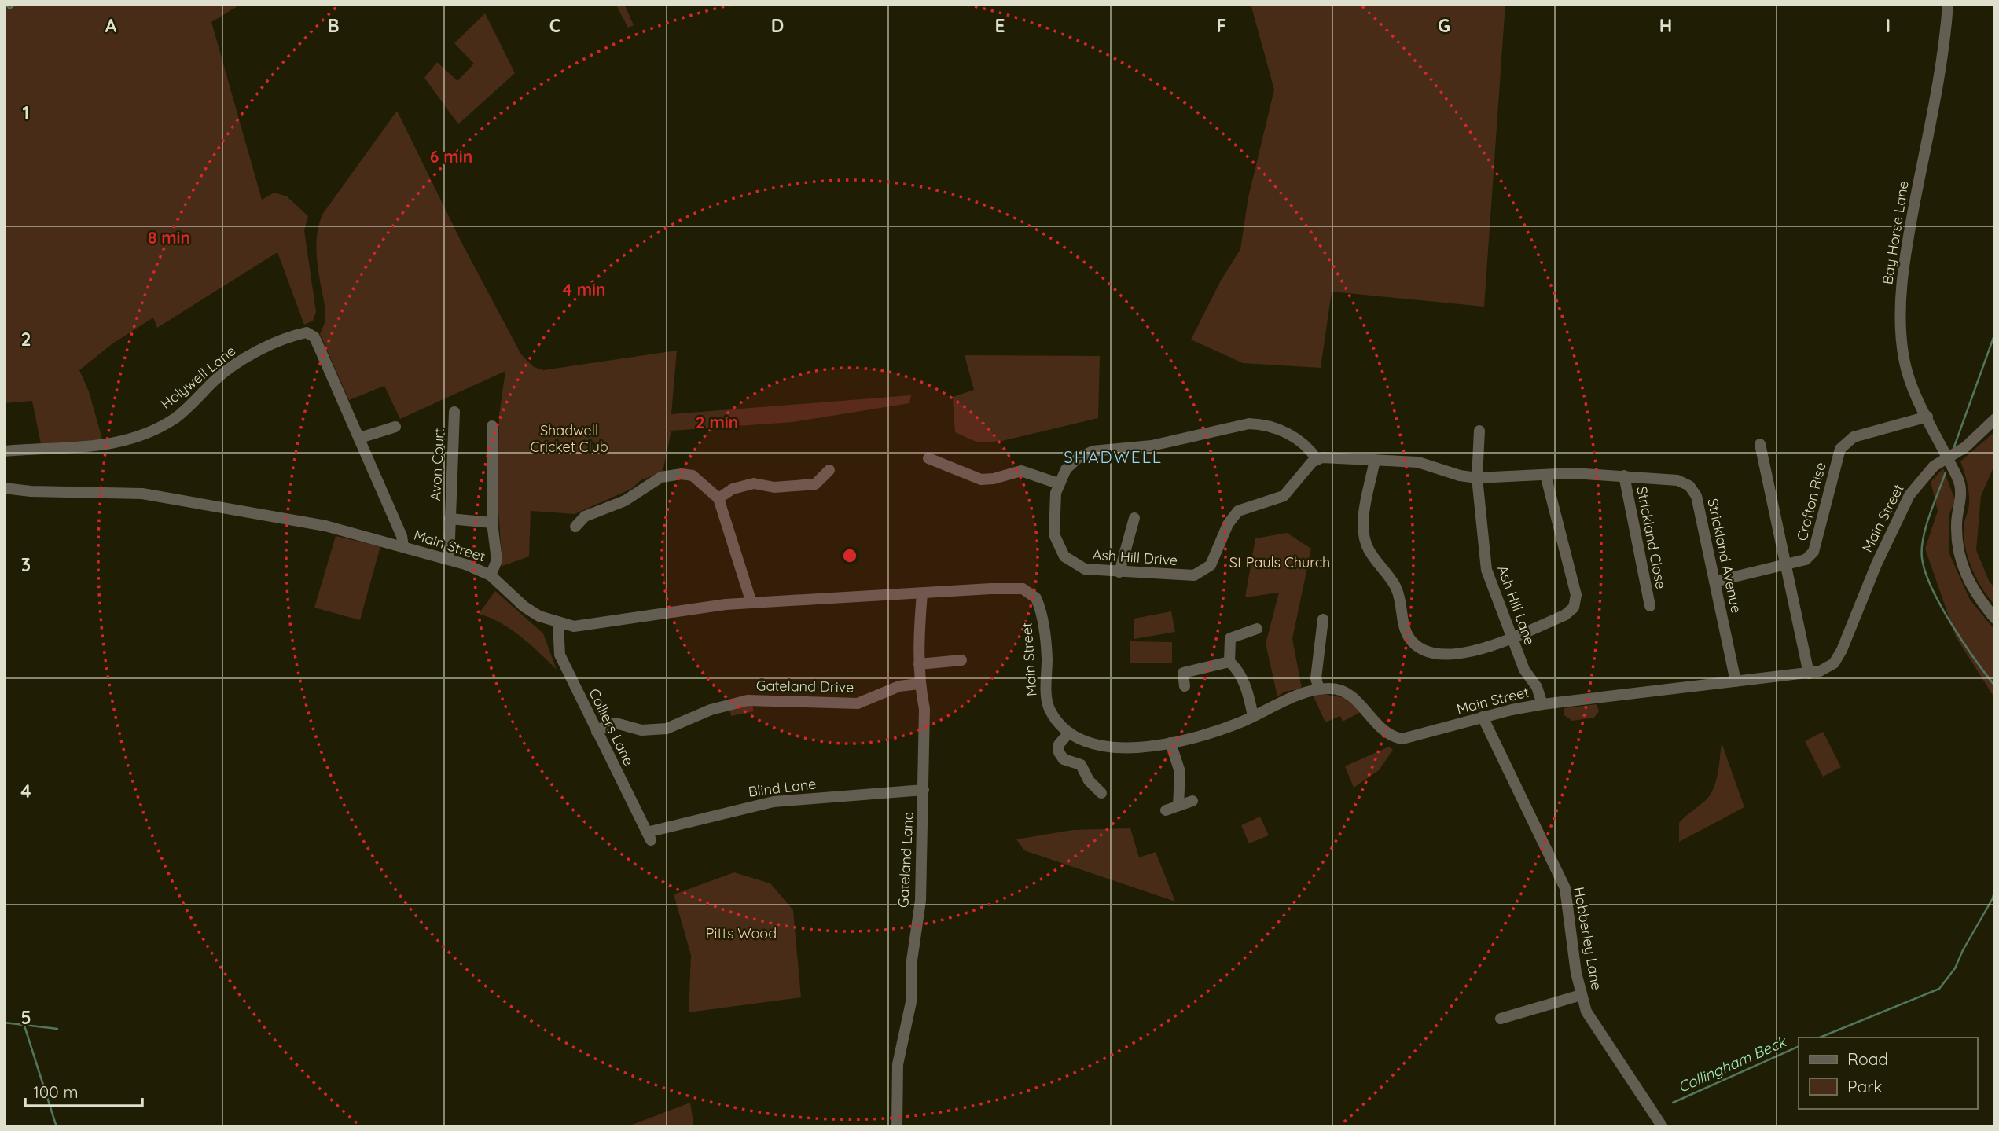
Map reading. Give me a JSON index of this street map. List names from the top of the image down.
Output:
{
  "streets": {
    "street": [
      "Bay Horse Lane",
      "Holywell Lane",
      "Avon Court",
      "Crofton Rise",
      "Main Street",
      "Strickland Close",
      "Strickland Avenue",
      "Ash Hill Drive",
      "Ash Hill Lane",
      "Gateland Drive",
      "Colliers Lane",
      "Blind Lane",
      "Gateland Lane",
      "Hobberley Lane"
    ]
  },
  "crossings": [
    ["Bay Horse Lane", "Crofton Rise"],
    ["Bay Horse Lane", "Main Street"],
    ["Holywell Lane", "Main Street"],
    ["Avon Court", "Main Street"],
    ["Crofton Rise", "Strickland Avenue"],
    ["Main Street", "Strickland Avenue"],
    ["Main Street", "Ash Hill Lane"],
    ["Main Street", "Colliers Lane"],
    ["Main Street", "Gateland Lane"],
    ["Main Street", "Hobberley Lane"],
    ["Strickland Close", "Strickland Avenue"],
    ["Strickland Avenue", "Ash Hill Lane"],
    ["Gateland Drive", "Colliers Lane"],
    ["Gateland Drive", "Gateland Lane"],
    ["Colliers Lane", "Blind Lane"],
    ["Blind Lane", "Gateland Lane"]
  ],
  "districts": ["SHADWELL"],
  "water": ["Collingham Beck"],
  "parks": ["Shadwell Cricket Club", "St Pauls Church", "Pitts Wood"],
  "legend": ["Road", "Park"],
  "scale_bar": "100 m",
  "grid": {
    "columns": [
      "A",
      "B",
      "C",
      "D",
      "E",
      "F",
      "G",
      "H",
      "I"
    ],
    "rows": [
      "1",
      "2",
      "3",
      "4",
      "5"
    ]
  },
  "rings": [
    "6 min",
    "8 min",
    "4 min",
    "2 min"
  ]
}
